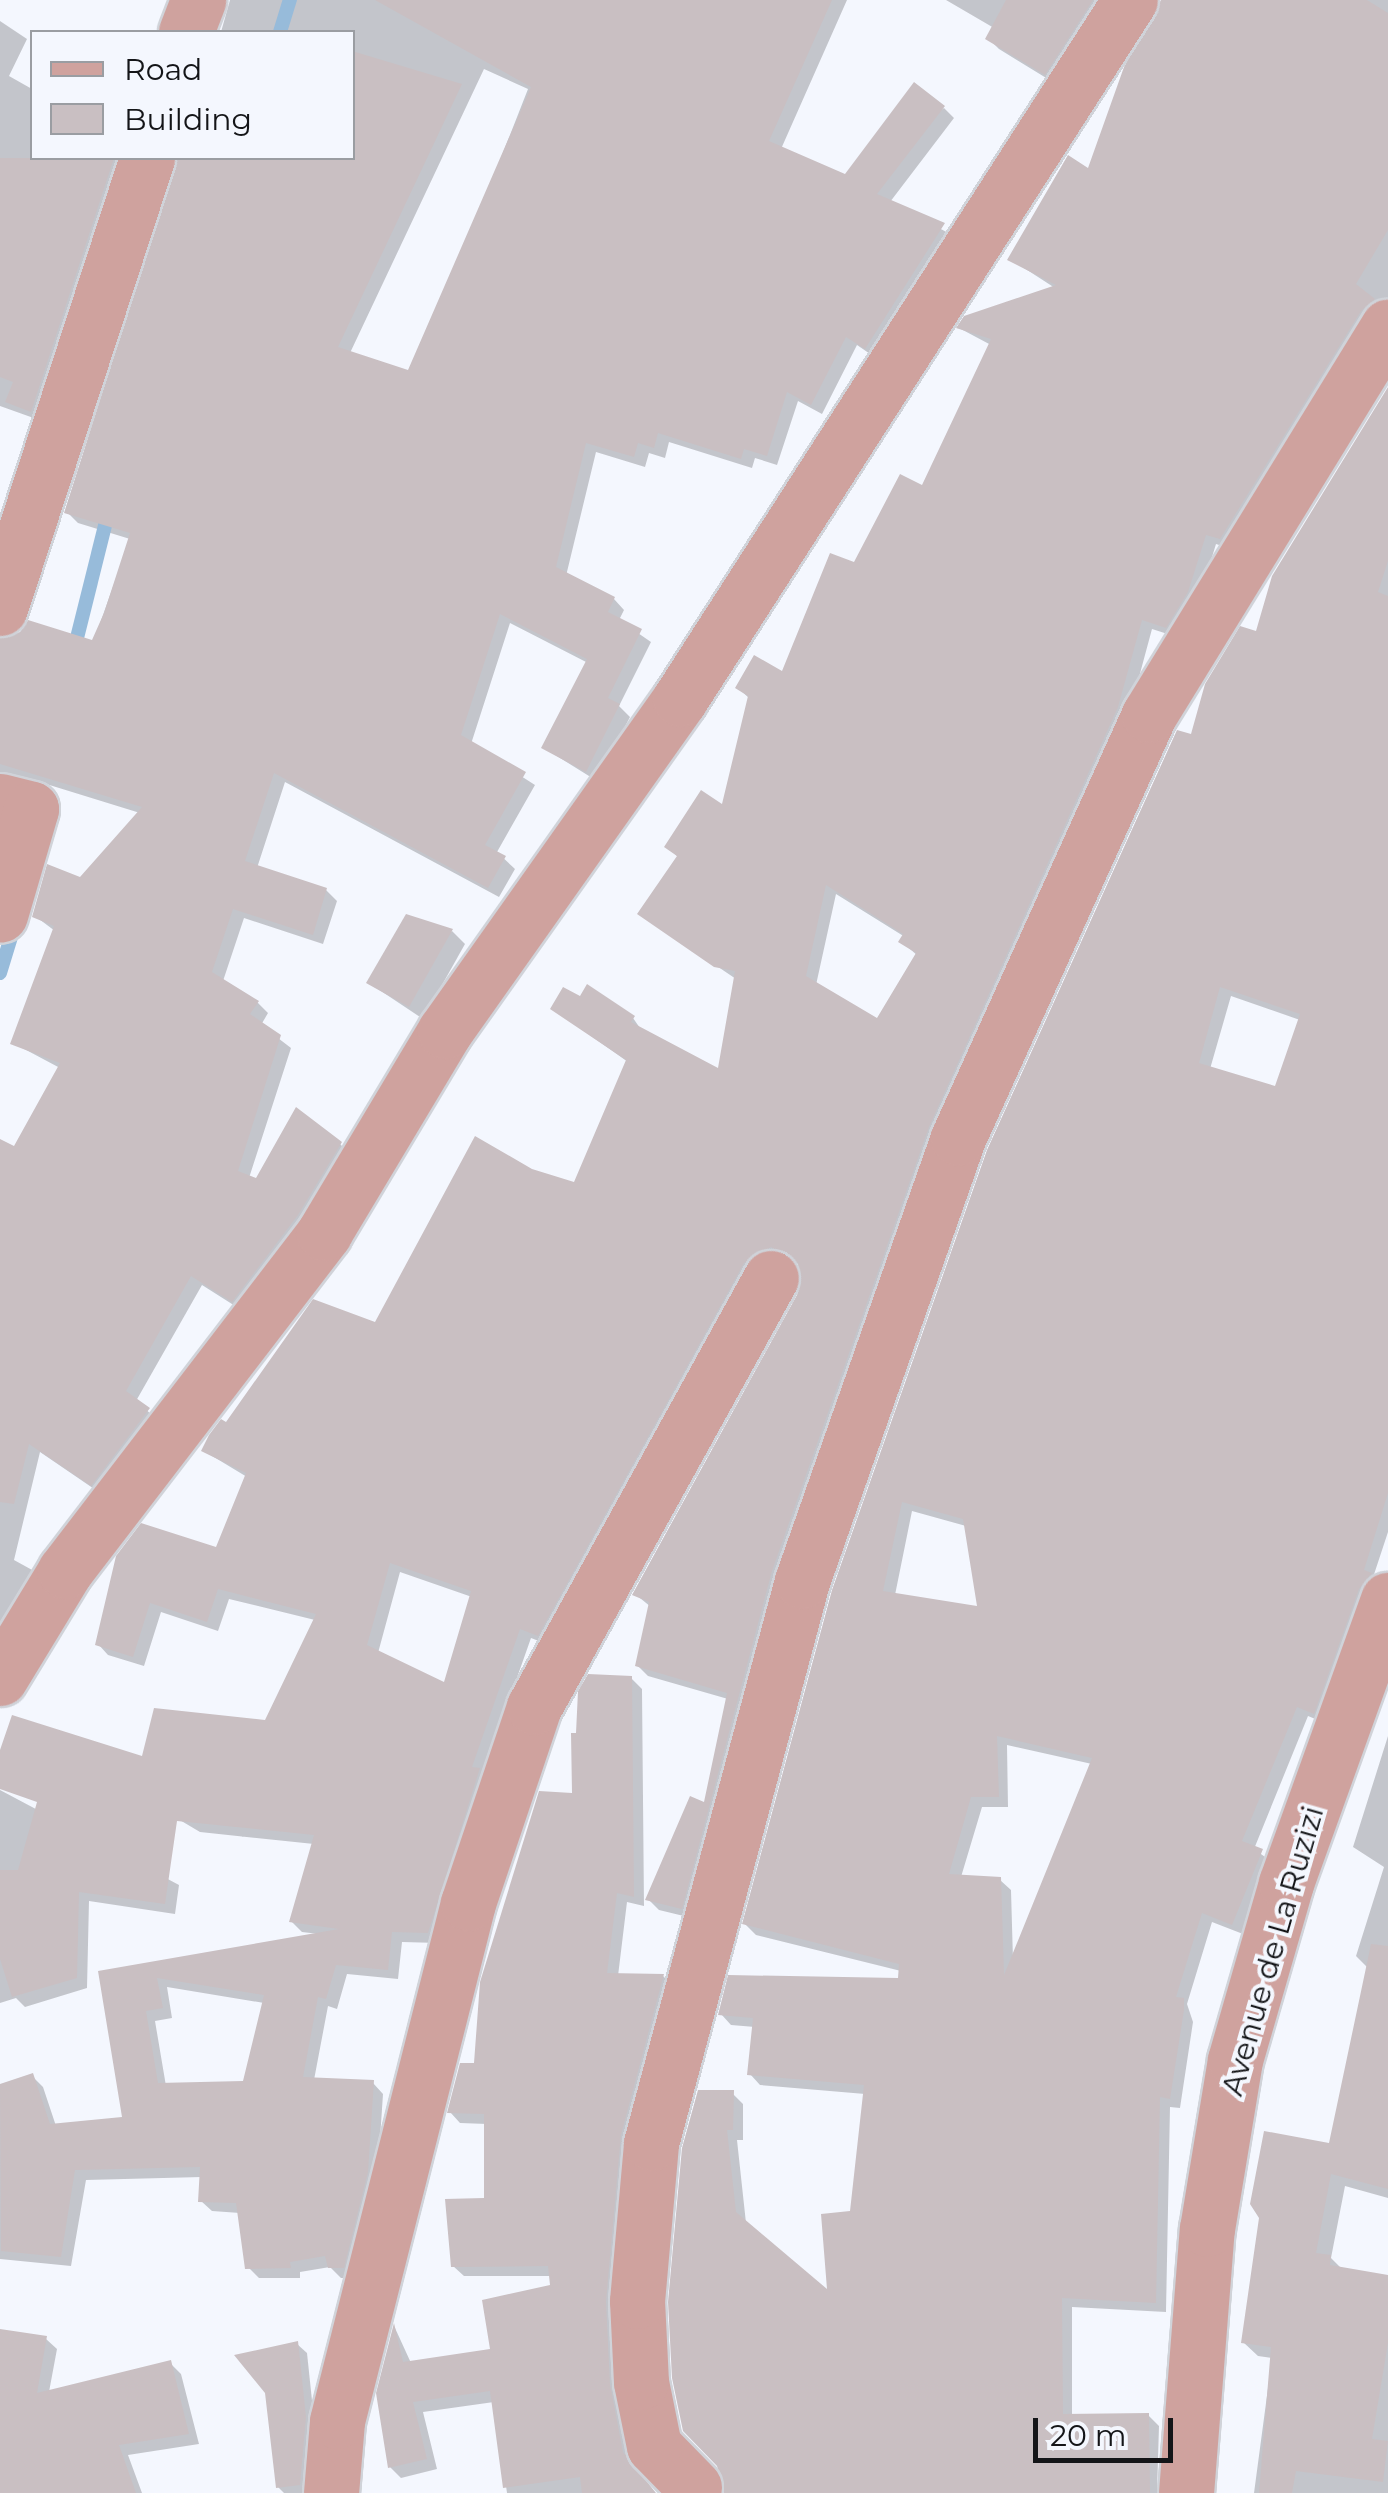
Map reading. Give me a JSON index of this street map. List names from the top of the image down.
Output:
{
  "streets": {
    "street": ["Avenue de La Ruzizi"]
  },
  "legend": ["Road", "Building"],
  "scale_bar": "20 m"
}
